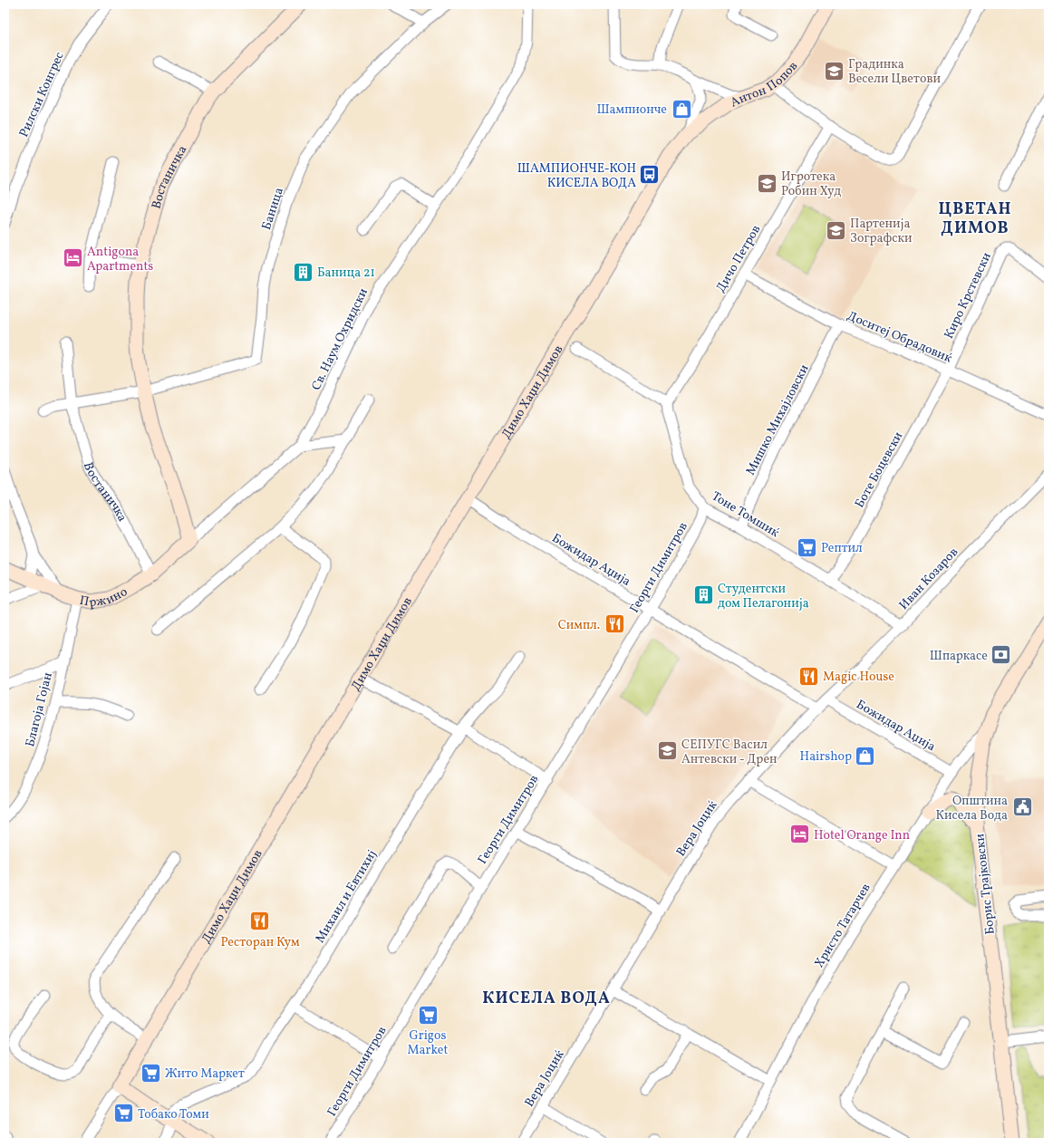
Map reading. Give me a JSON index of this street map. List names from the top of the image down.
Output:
{
  "streets": {
    "street": [
      "Антон Попов",
      "Рилски Конгрес",
      "Востаничка",
      "Баница",
      "Дичо Петров",
      "Киро Крстевски",
      "Доситеј Обрадовиќ",
      "Св. Наум Охридски",
      "Димо Хаџи Димов",
      "Мишко Михајловски",
      "Боте Боцевски",
      "Тоне Томшиќ",
      "Божидар Аџија",
      "Георги Димитров",
      "Иван Козаров",
      "Пржино",
      "Благоја Гојан",
      "Вера Јоциќ",
      "Борис Трајковски",
      "Михаил и Евтихиј",
      "Христо Татарчев"
    ]
  },
  "crossings": [
    ["Антон Попов", "Димо Хаџи Димов"],
    ["Востаничка", "Баница"],
    ["Востаничка", "Св. Наум Охридски"],
    ["Востаничка", "Пржино"],
    ["Дичо Петров", "Доситеј Обрадовиќ"],
    ["Дичо Петров", "Тоне Томшиќ"],
    ["Киро Крстевски", "Доситеј Обрадовиќ"],
    ["Киро Крстевски", "Боте Боцевски"],
    ["Доситеј Обрадовиќ", "Мишко Михајловски"],
    ["Доситеј Обрадовиќ", "Боте Боцевски"],
    ["Св. Наум Охридски", "Пржино"],
    ["Димо Хаџи Димов", "Божидар Аџија"],
    ["Мишко Михајловски", "Тоне Томшиќ"],
    ["Боте Боцевски", "Тоне Томшиќ"],
    ["Тоне Томшиќ", "Георги Димитров"],
    ["Тоне Томшиќ", "Иван Козаров"],
    ["Божидар Аџија", "Георги Димитров"],
    ["Божидар Аџија", "Иван Козаров"],
    ["Божидар Аџија", "Вера Јоциќ"],
    ["Божидар Аџија", "Христо Татарчев"],
    ["Иван Козаров", "Вера Јоциќ"],
    ["Пржино", "Благоја Гојан"],
    ["Борис Трајковски", "Христо Татарчев"]
  ],
  "districts": ["ЦВЕТАН ДИМОВ", "КИСЕЛА ВОДА"],
  "places": {
    "school or university": [
      "Градинка Весели Цветови",
      "Игротека Робин Худ",
      "Партенија Зографски",
      "СЕПУГС Васил Антевски - Дрен"
    ],
    "shop": ["Шампионче", "Hairshop"],
    "bus stop": ["ШАМПИОНЧЕ-КОН КИСЕЛА ВОДА"],
    "hotel": ["Antigona Apartments", "Hotel Orange Inn"],
    "building": ["Баница 21", "Студентски дом Пелагонија"],
    "supermarket": [
      "Рептил",
      "Grigos Market",
      "Жито Маркет",
      "Тобако Томи"
    ],
    "restaurant": ["Симпл.", "Magic House", "Ресторан Кум"],
    "bank": ["Шпаркасе"],
    "public building": ["Општина Кисела Вода"]
  }
}
